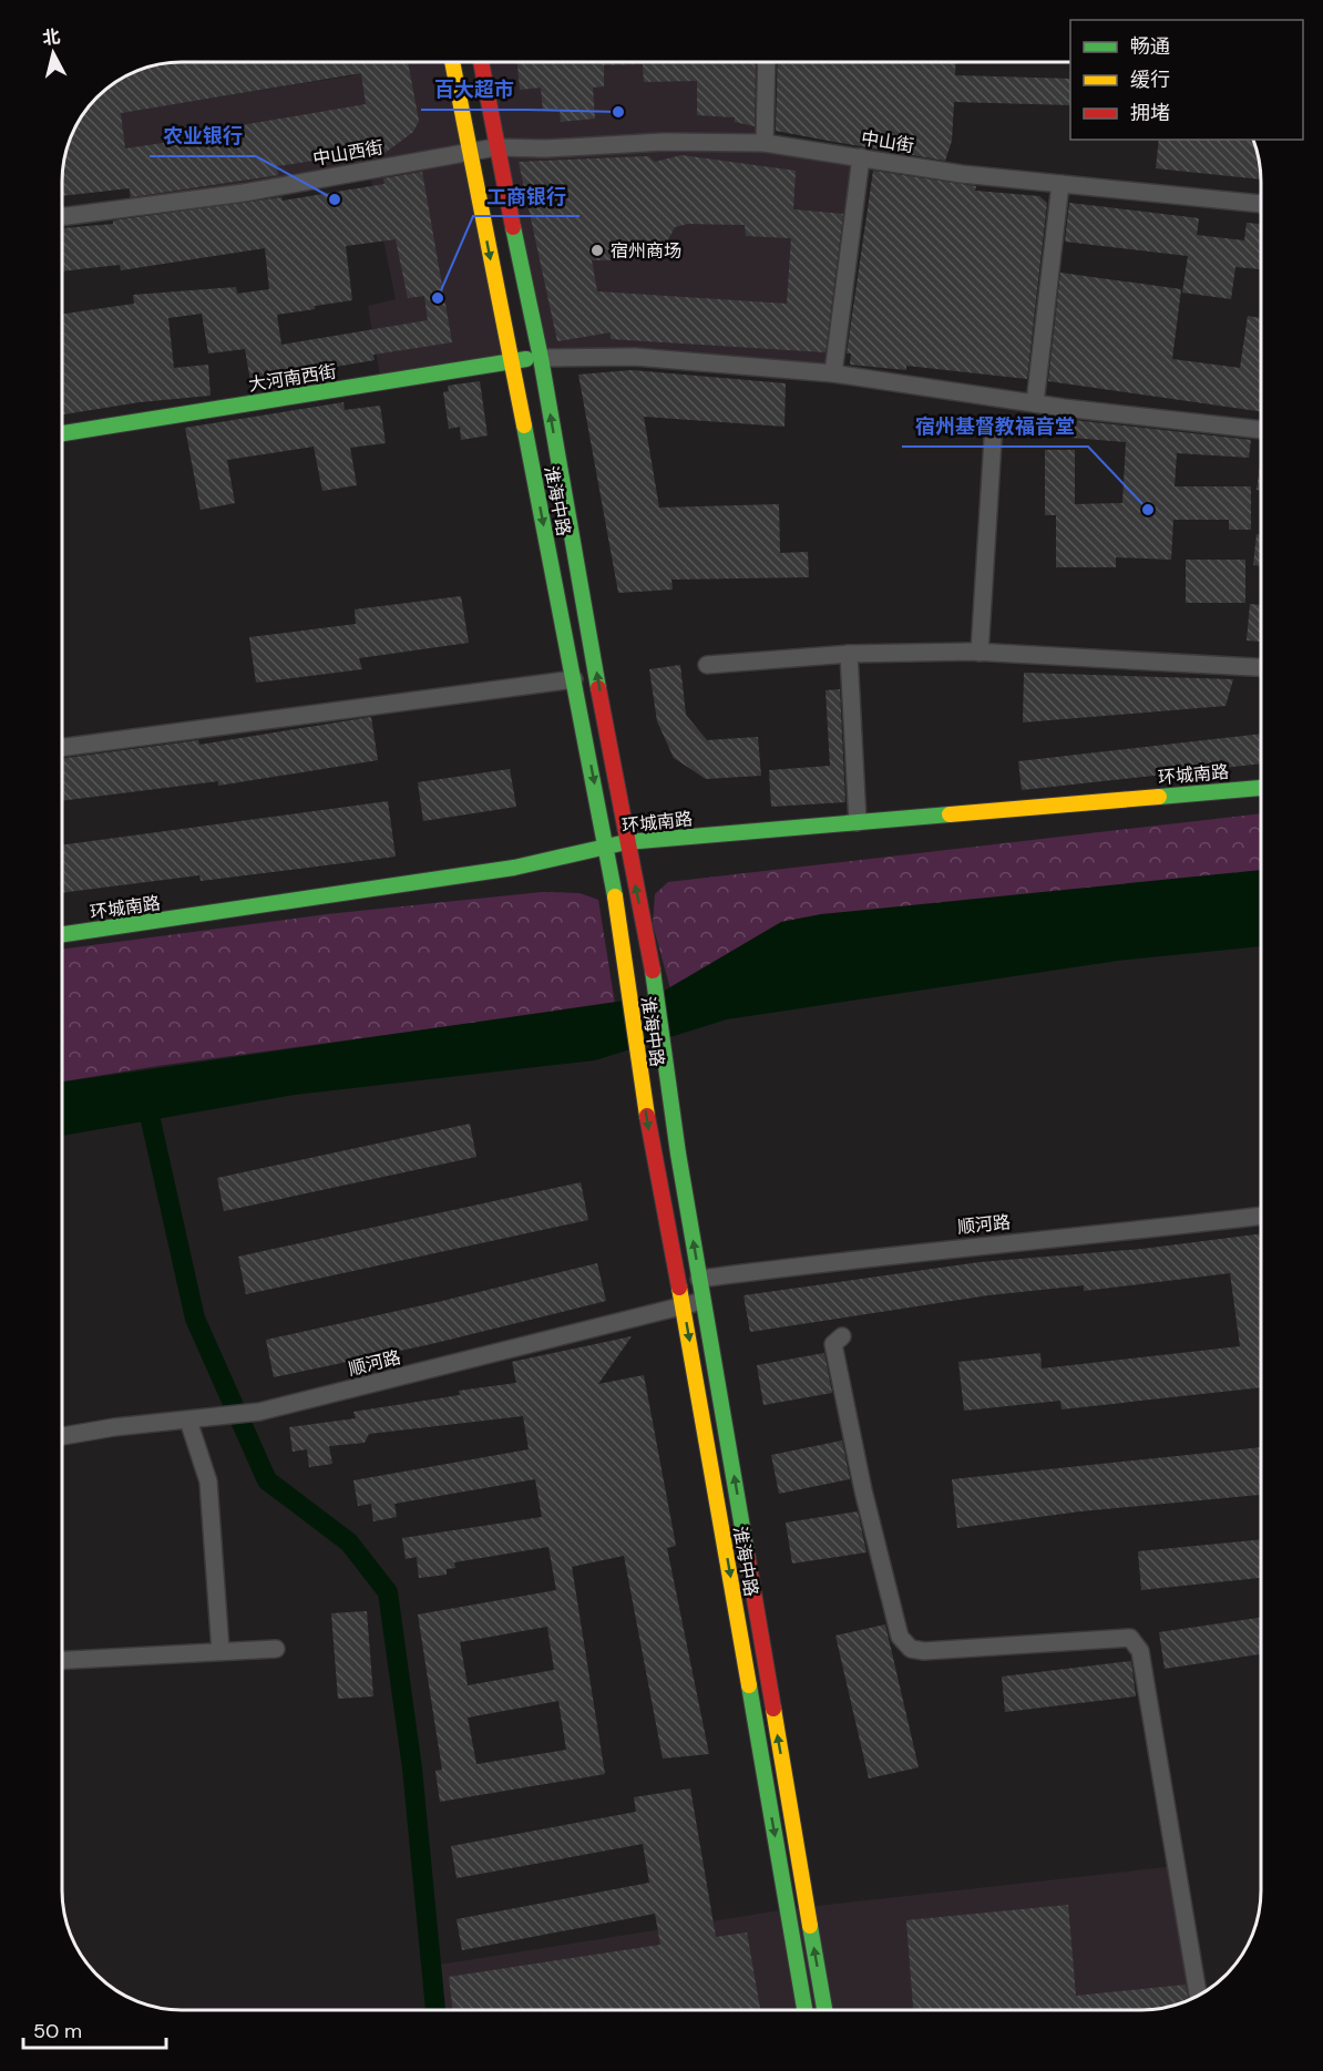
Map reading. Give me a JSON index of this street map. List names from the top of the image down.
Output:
{
  "streets": {
    "main road": ["大河南西街", "淮海中路", "环城南路"],
    "street": ["中山街", "中山西街", "顺河路"]
  },
  "crossings": [
    ["中山街", "中山西街"],
    ["中山街", "淮海中路"],
    ["中山西街", "淮海中路"],
    ["大河南西街", "淮海中路"],
    ["淮海中路", "环城南路"],
    ["淮海中路", "顺河路"]
  ],
  "places": [
    "百大超市",
    "农业银行",
    "宿州商场",
    "工商银行",
    "宿州基督教福音堂"
  ],
  "legend": ["畅通", "缓行", "拥堵"],
  "scale_bar": "50 m",
  "north": "top"
}
